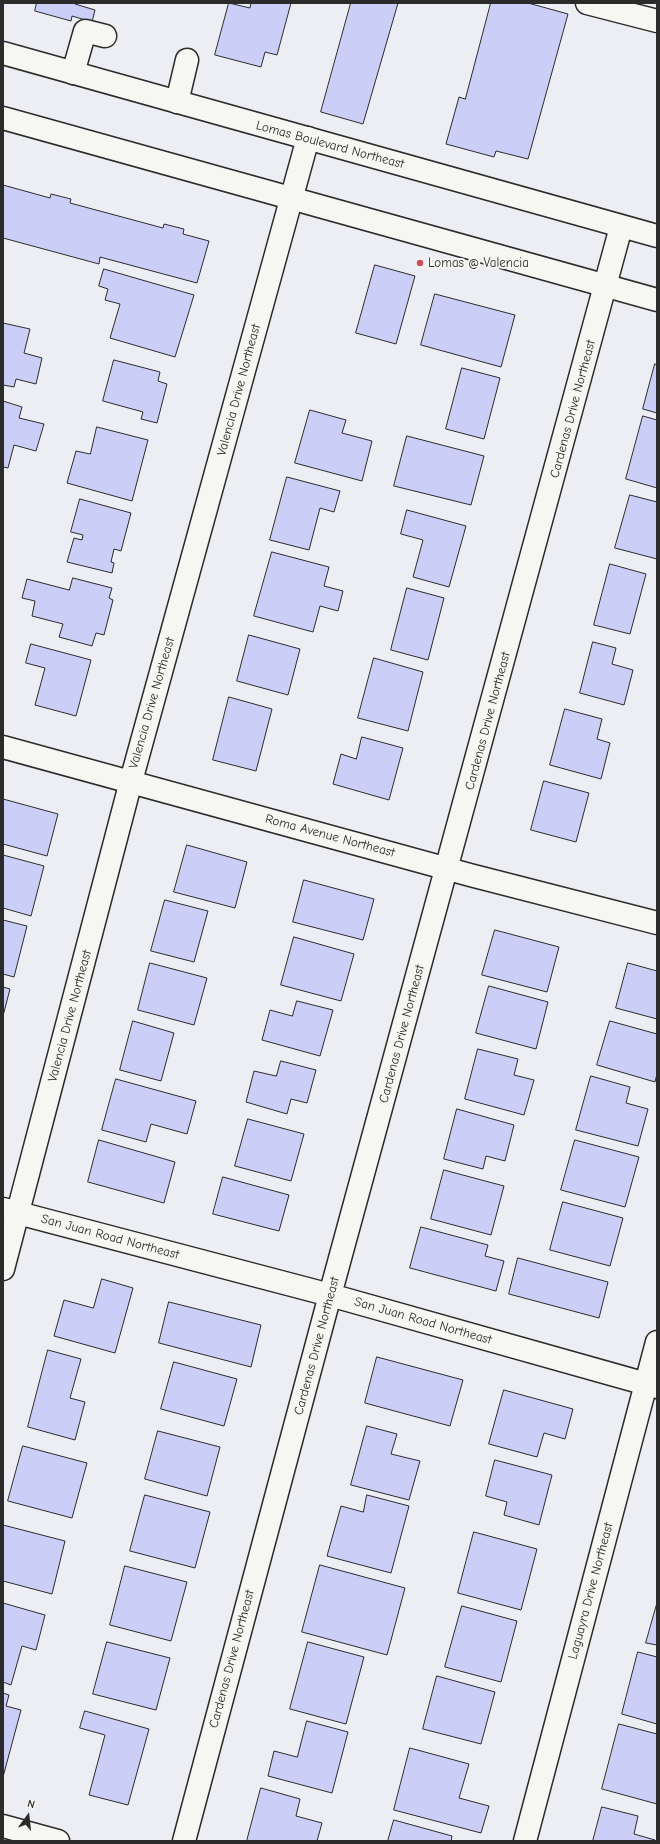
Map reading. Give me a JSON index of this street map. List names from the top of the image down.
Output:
{
  "streets": {
    "street": [
      "Lomas Boulevard Northeast",
      "Valencia Drive Northeast",
      "Cardenas Drive Northeast",
      "Roma Avenue Northeast",
      "San Juan Road Northeast",
      "Laguayra Drive Northeast"
    ]
  },
  "crossings": [
    ["Lomas Boulevard Northeast", "Valencia Drive Northeast"],
    ["Lomas Boulevard Northeast", "Cardenas Drive Northeast"],
    ["Valencia Drive Northeast", "Roma Avenue Northeast"],
    ["Valencia Drive Northeast", "San Juan Road Northeast"],
    ["Cardenas Drive Northeast", "Roma Avenue Northeast"],
    ["Cardenas Drive Northeast", "San Juan Road Northeast"],
    ["San Juan Road Northeast", "Laguayra Drive Northeast"]
  ],
  "places": ["Lomas @ Valencia"],
  "north": "top"
}
